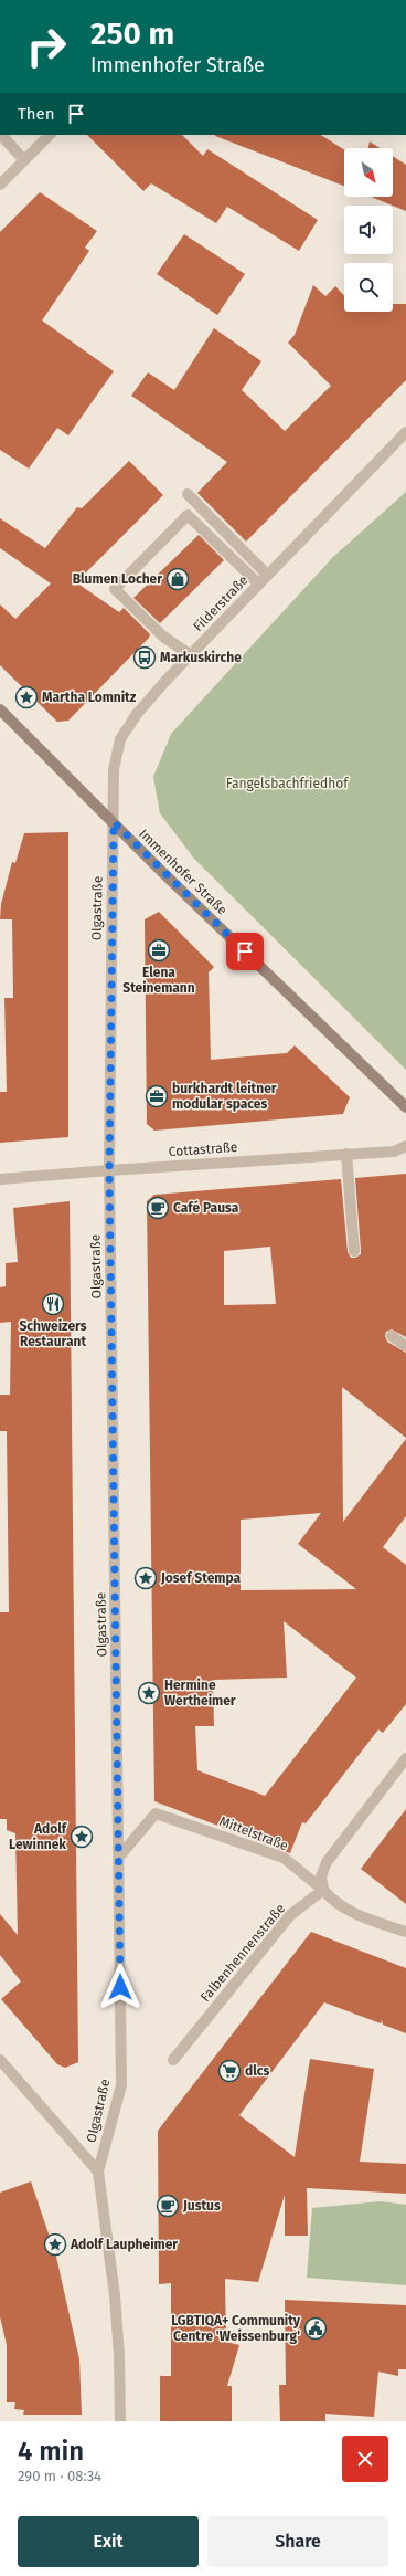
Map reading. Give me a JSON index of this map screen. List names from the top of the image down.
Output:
{
  "streets": {
    "main road": ["Immenhofer Straße"],
    "street": [
      "Filderstraße",
      "Olgastraße",
      "Cottastraße",
      "Mittelstraße",
      "Falbenhennenstraße"
    ]
  },
  "crossings": [
    ["Filderstraße", "Immenhofer Straße"],
    ["Filderstraße", "Olgastraße"],
    ["Immenhofer Straße", "Olgastraße"],
    ["Olgastraße", "Cottastraße"],
    ["Olgastraße", "Mittelstraße"],
    ["Mittelstraße", "Falbenhennenstraße"]
  ],
  "parks": ["Fangelsbachfriedhof"],
  "places": {
    "shop": ["Blumen Locher"],
    "bus stop": ["Markuskirche"],
    "place": [
      "Martha Lomnitz",
      "Josef Stempa",
      "Hermine Wertheimer",
      "Adolf Lewinnek",
      "Adolf Laupheimer"
    ],
    "office": ["Elena Steinemann", "burkhardt leitner modular spaces"],
    "cafe": ["Café Pausa", "Justus"],
    "restaurant": ["Schweizers Restaurant"],
    "supermarket": ["dlcs"],
    "public building": ["LGBTIQA+ Community Centre 'Weissenburg'"]
  },
  "north": "bottom right",
  "page": {
    "turn": ["250 m", "Immenhofer Straße"],
    "then": "Then",
    "heading": ["4 min", "290 m · 08:34"],
    "buttons": ["Exit", "Share"]
  }
}
